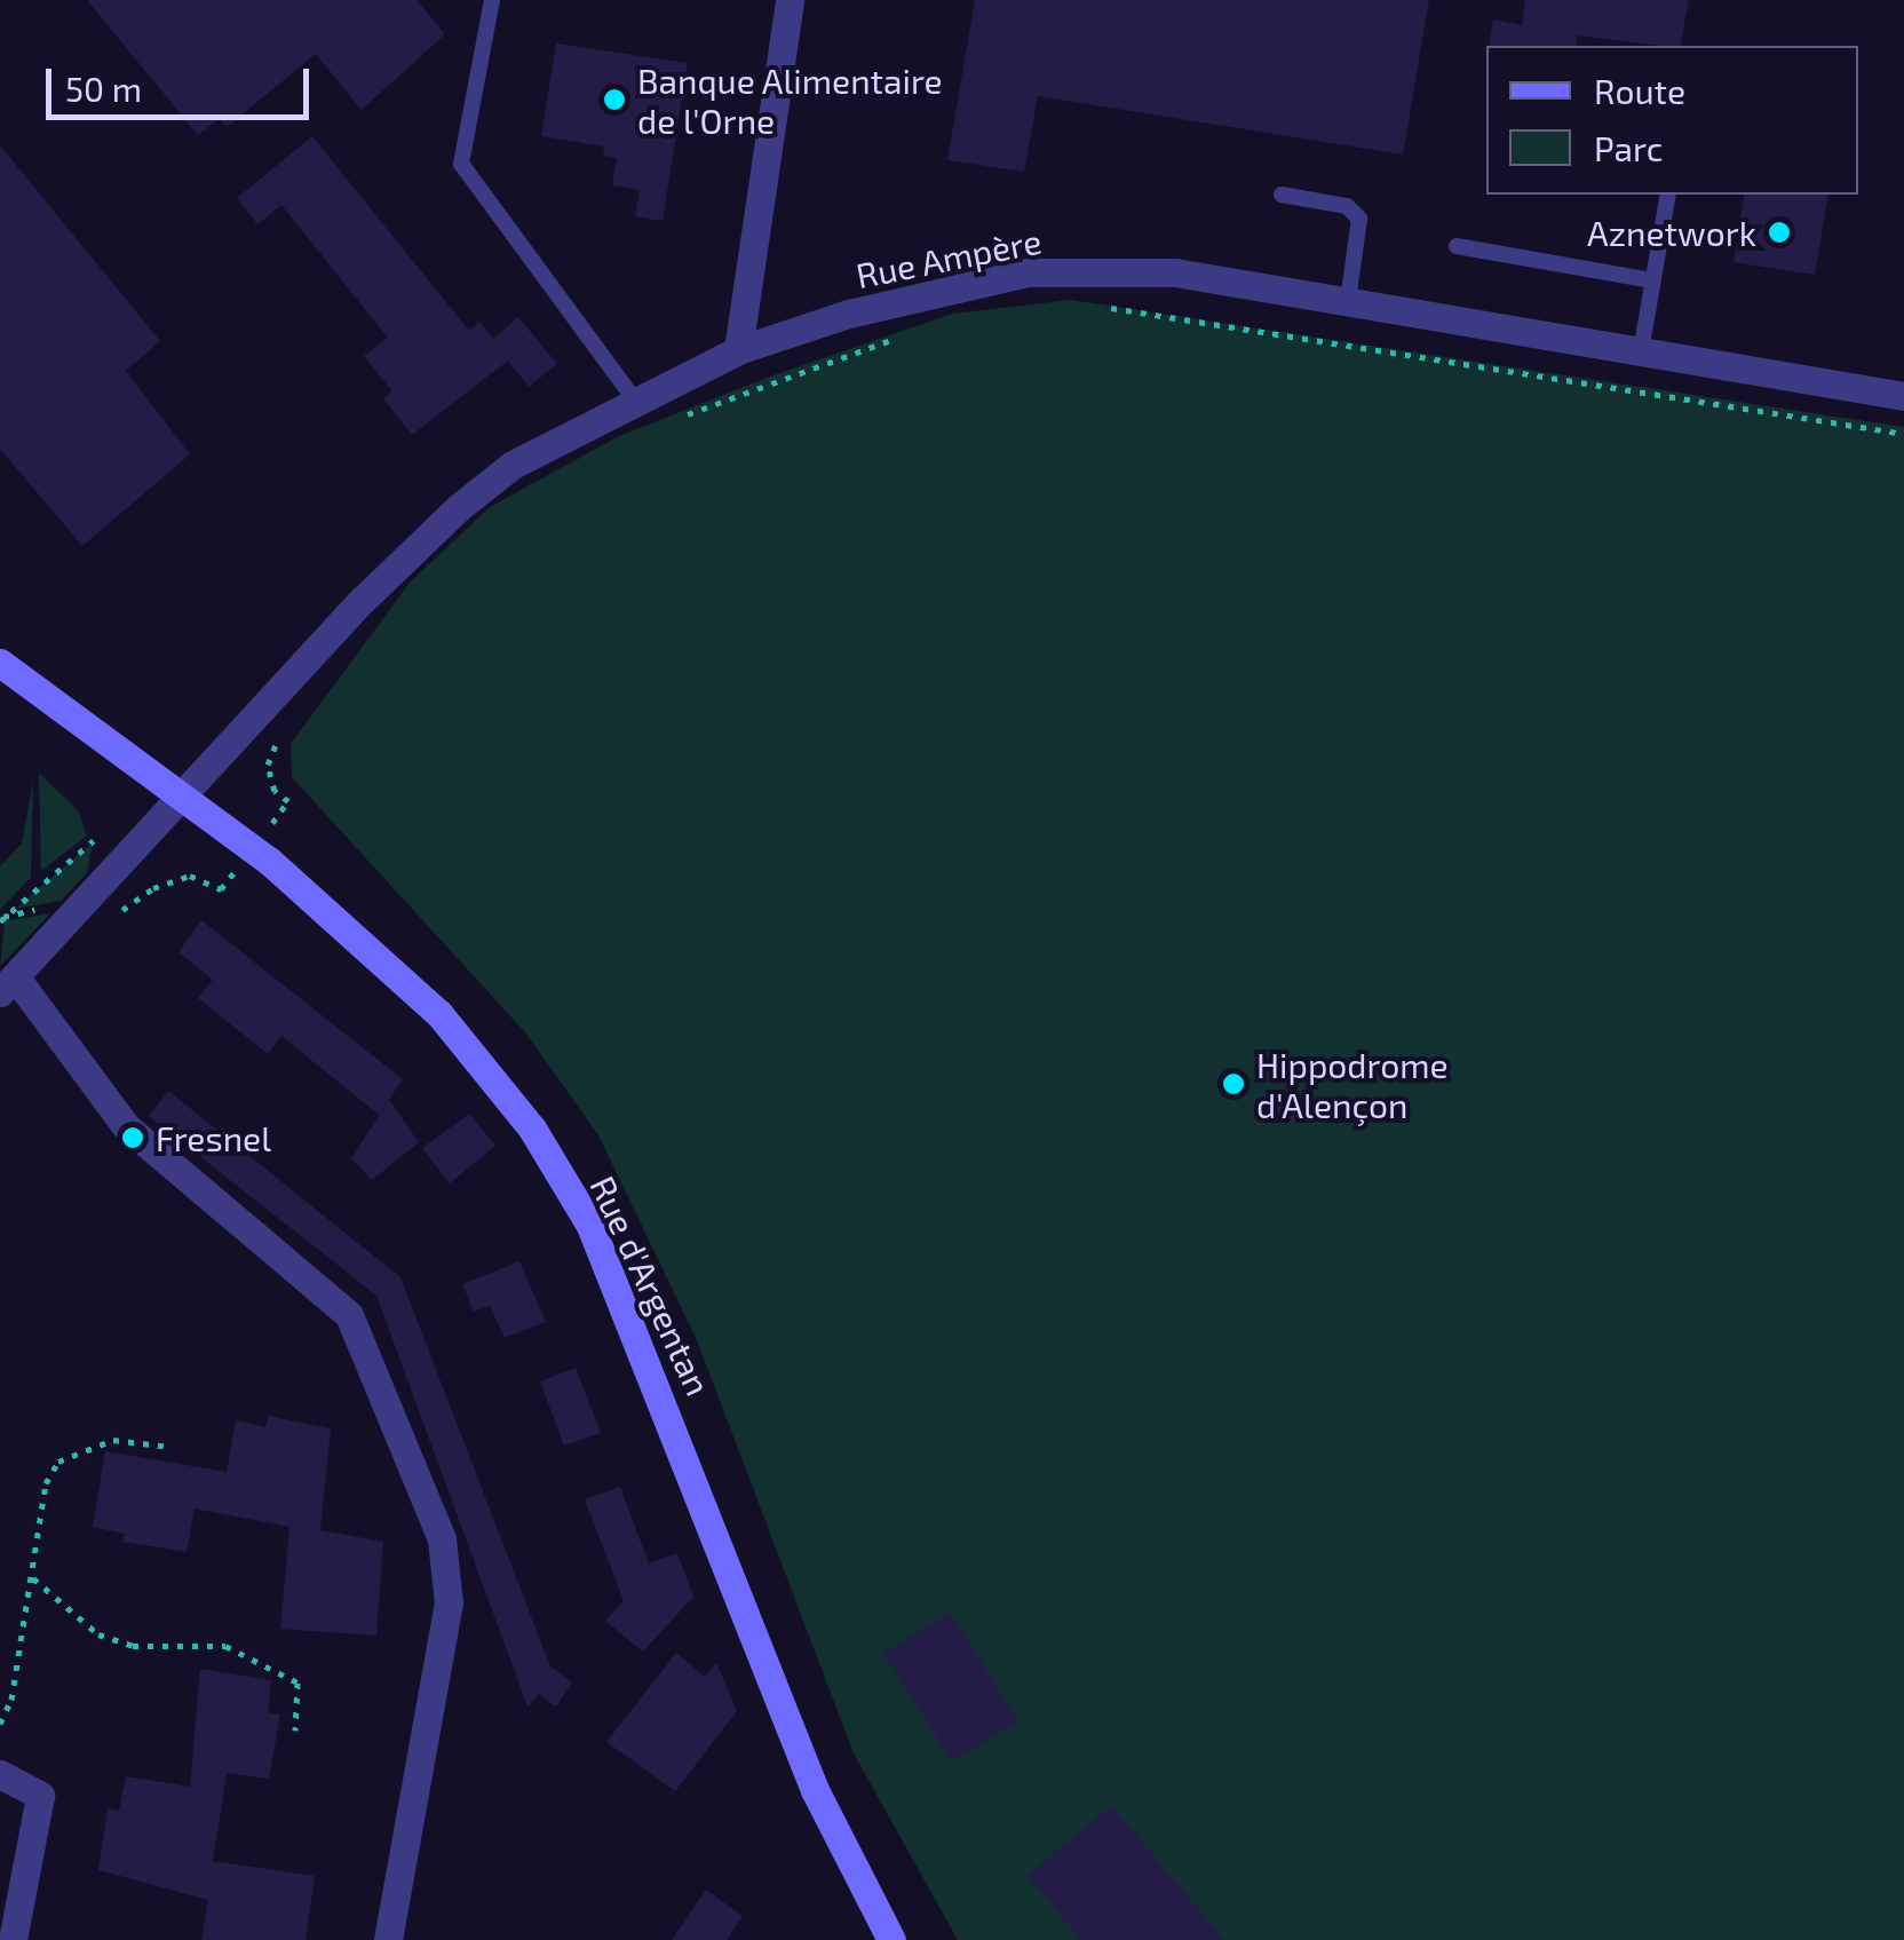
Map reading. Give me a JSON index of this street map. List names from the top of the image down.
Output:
{
  "streets": {
    "main road": ["Rue d'Argentan"],
    "street": ["Rue Ampère"]
  },
  "crossings": [
    ["Rue Ampère", "Rue d'Argentan"]
  ],
  "places": [
    "Banque Alimentaire de l'Orne",
    "Aznetwork",
    "Hippodrome d'Alençon",
    "Fresnel"
  ],
  "legend": ["Route", "Parc"],
  "scale_bar": "50 m"
}
